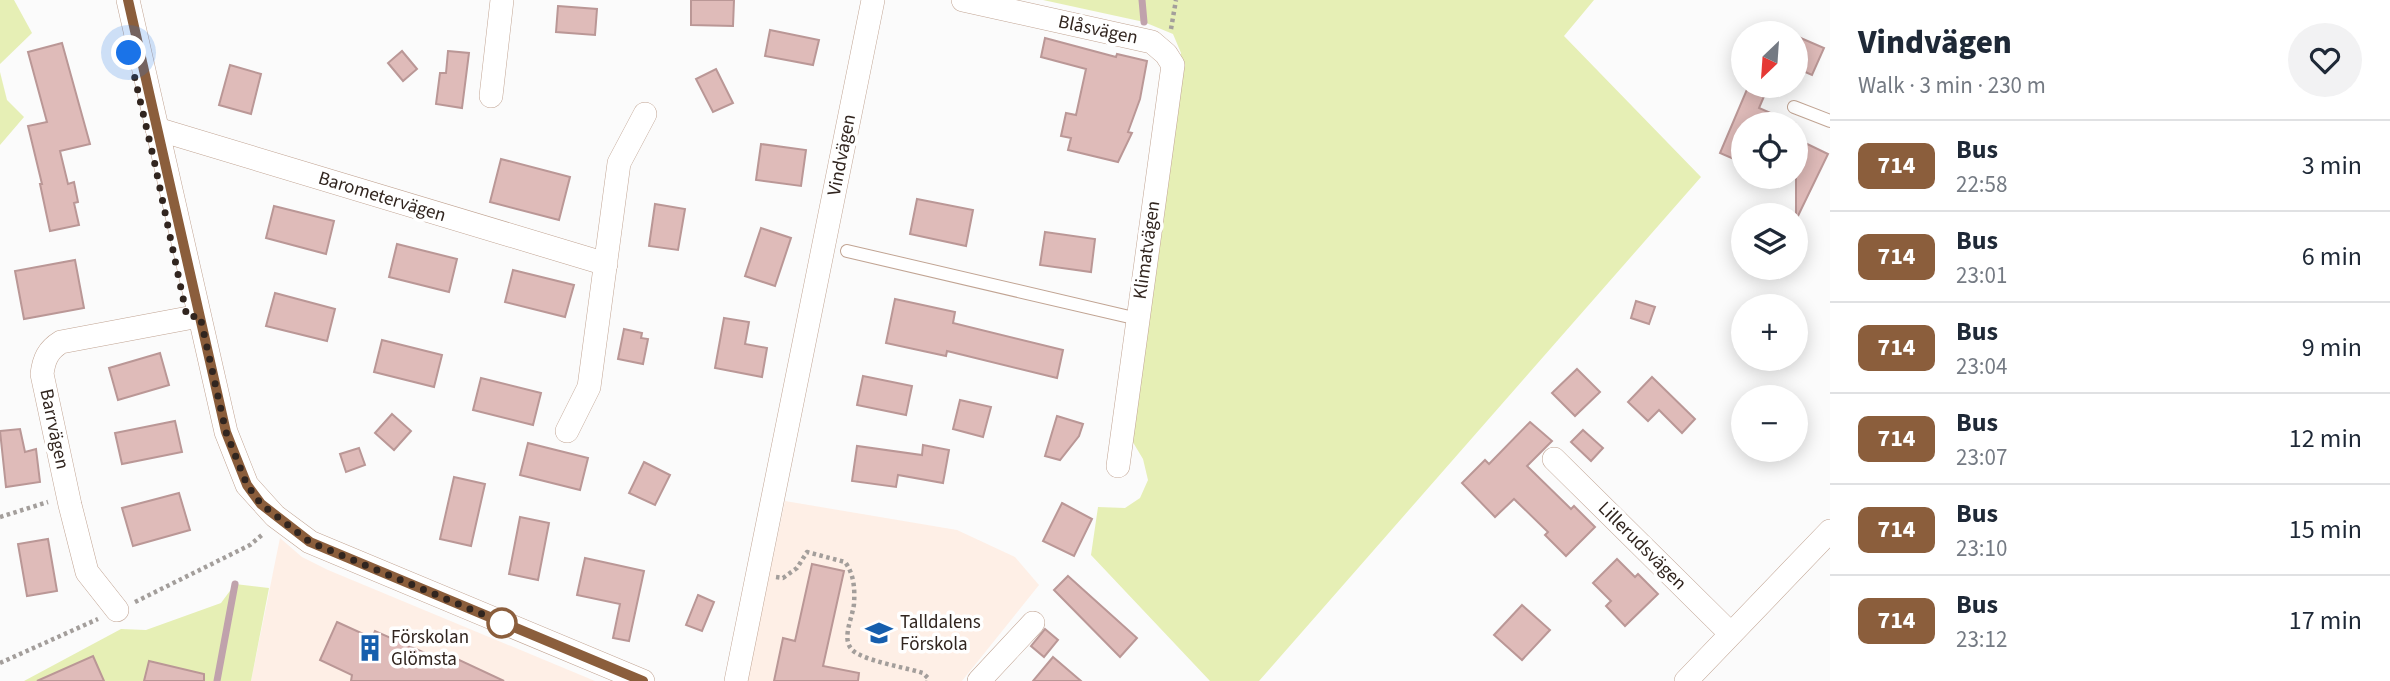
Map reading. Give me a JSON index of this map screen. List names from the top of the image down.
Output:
{
  "streets": {
    "street": [
      "Blåsvägen",
      "Vindvägen",
      "Barometervägen",
      "Klimatvägen",
      "Barrvägen",
      "Lillerudsvägen"
    ]
  },
  "crossings": [
    ["Blåsvägen", "Klimatvägen"]
  ],
  "places": {
    "school or university": ["Talldalens Förskola"],
    "building": ["Förskolan Glömsta"]
  },
  "lines": ["bus line 714"],
  "north": "bottom left",
  "page": {
    "heading": ["Vindvägen", "Walk · 3 min · 230 m"],
    "map_buttons": ["+", "−"],
    "list": [
      {
        "mark": "714",
        "name": "Bus",
        "note": "22:58",
        "value": "3 min"
      },
      {
        "mark": "714",
        "name": "Bus",
        "note": "23:01",
        "value": "6 min"
      },
      {
        "mark": "714",
        "name": "Bus",
        "note": "23:04",
        "value": "9 min"
      },
      {
        "mark": "714",
        "name": "Bus",
        "note": "23:07",
        "value": "12 min"
      },
      {
        "mark": "714",
        "name": "Bus",
        "note": "23:10",
        "value": "15 min"
      },
      {
        "mark": "714",
        "name": "Bus",
        "note": "23:12",
        "value": "17 min"
      }
    ]
  }
}
